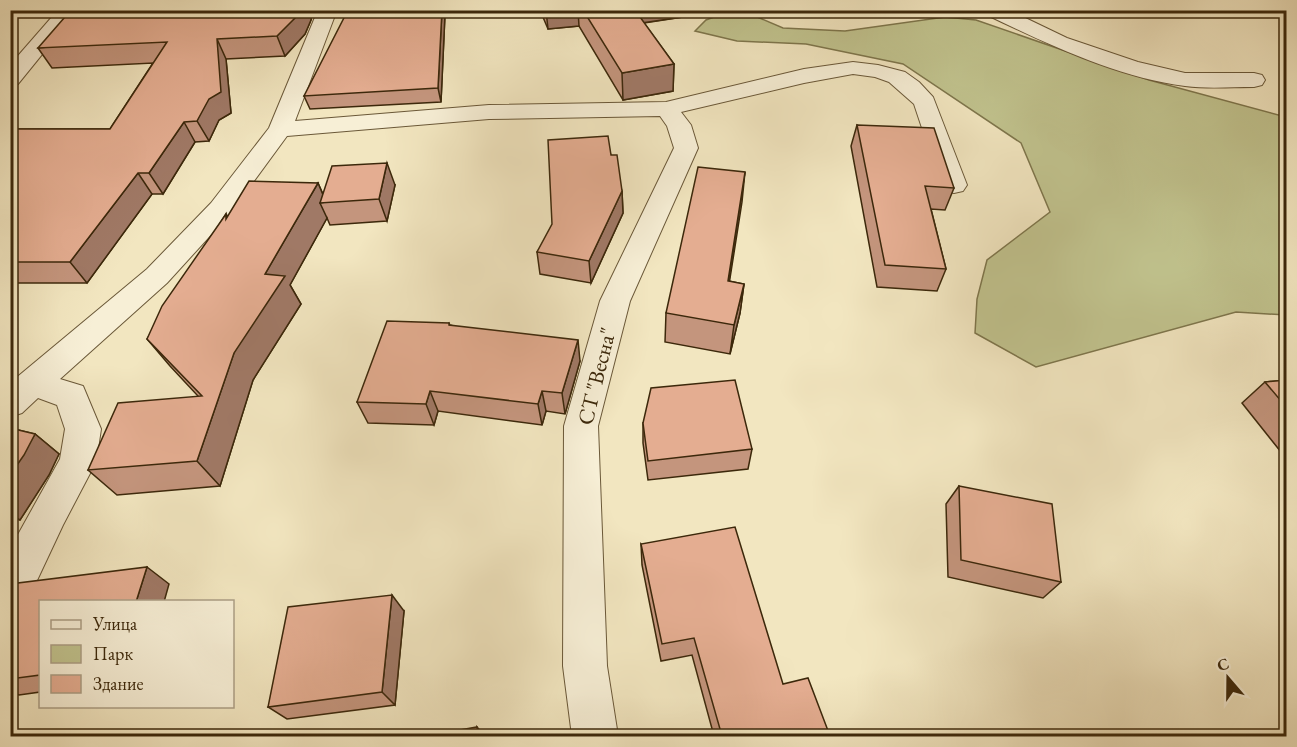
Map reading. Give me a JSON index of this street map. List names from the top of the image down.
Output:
{
  "streets": {
    "street": ["СТ \"Весна\""]
  },
  "legend": ["Улица", "Парк", "Здание"],
  "north": "top"
}
